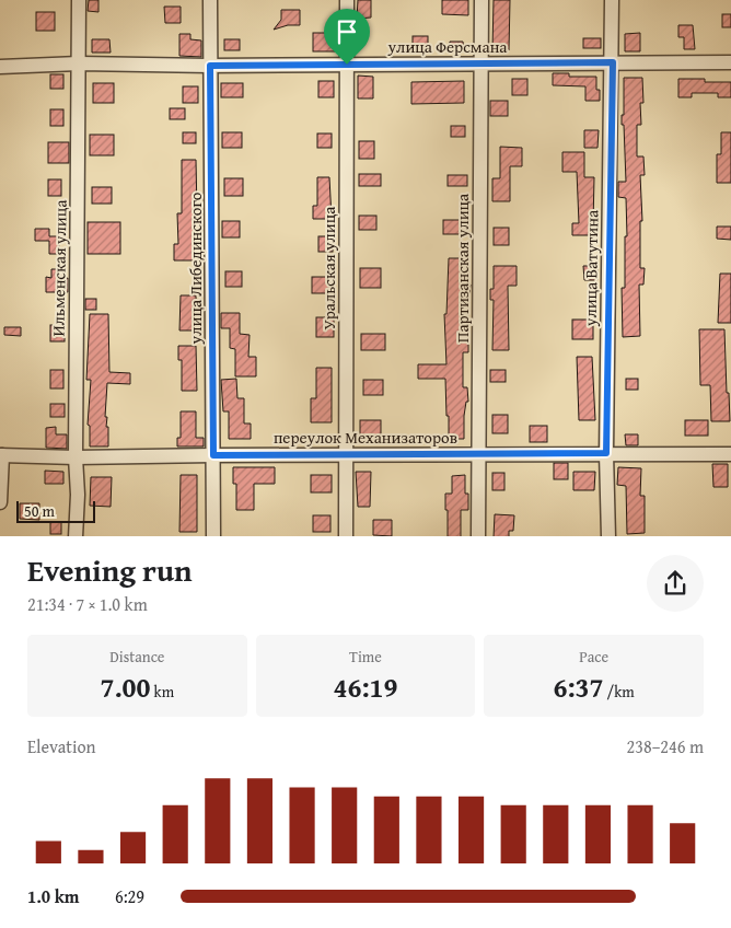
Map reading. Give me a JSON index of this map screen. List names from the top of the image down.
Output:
{
  "streets": {
    "street": [
      "улица Ферсмана",
      "Ильменская улица",
      "улица Либединского",
      "Уральская улица",
      "Партизанская улица",
      "улица Ватутина",
      "переулок Механизаторов"
    ]
  },
  "crossings": [
    ["улица Ферсмана", "Ильменская улица"],
    ["улица Ферсмана", "улица Либединского"],
    ["улица Ферсмана", "Уральская улица"],
    ["улица Ферсмана", "Партизанская улица"],
    ["улица Ферсмана", "улица Ватутина"],
    ["Ильменская улица", "переулок Механизаторов"],
    ["улица Либединского", "переулок Механизаторов"],
    ["Уральская улица", "переулок Механизаторов"],
    ["Партизанская улица", "переулок Механизаторов"],
    ["улица Ватутина", "переулок Механизаторов"]
  ],
  "scale_bar": "50 m",
  "page": {
    "scale": "50 m",
    "heading": ["Evening run", "21:34 · 7 × 1.0 km"],
    "stats": [
      ["Distance", "7.00 km"],
      ["Time", "46:19"],
      ["Pace", "6:37 /km"]
    ],
    "chart": ["Elevation", "238–246 m"],
    "list": [
      {
        "name": "1.0 km",
        "note": "6:29"
      }
    ]
  }
}
